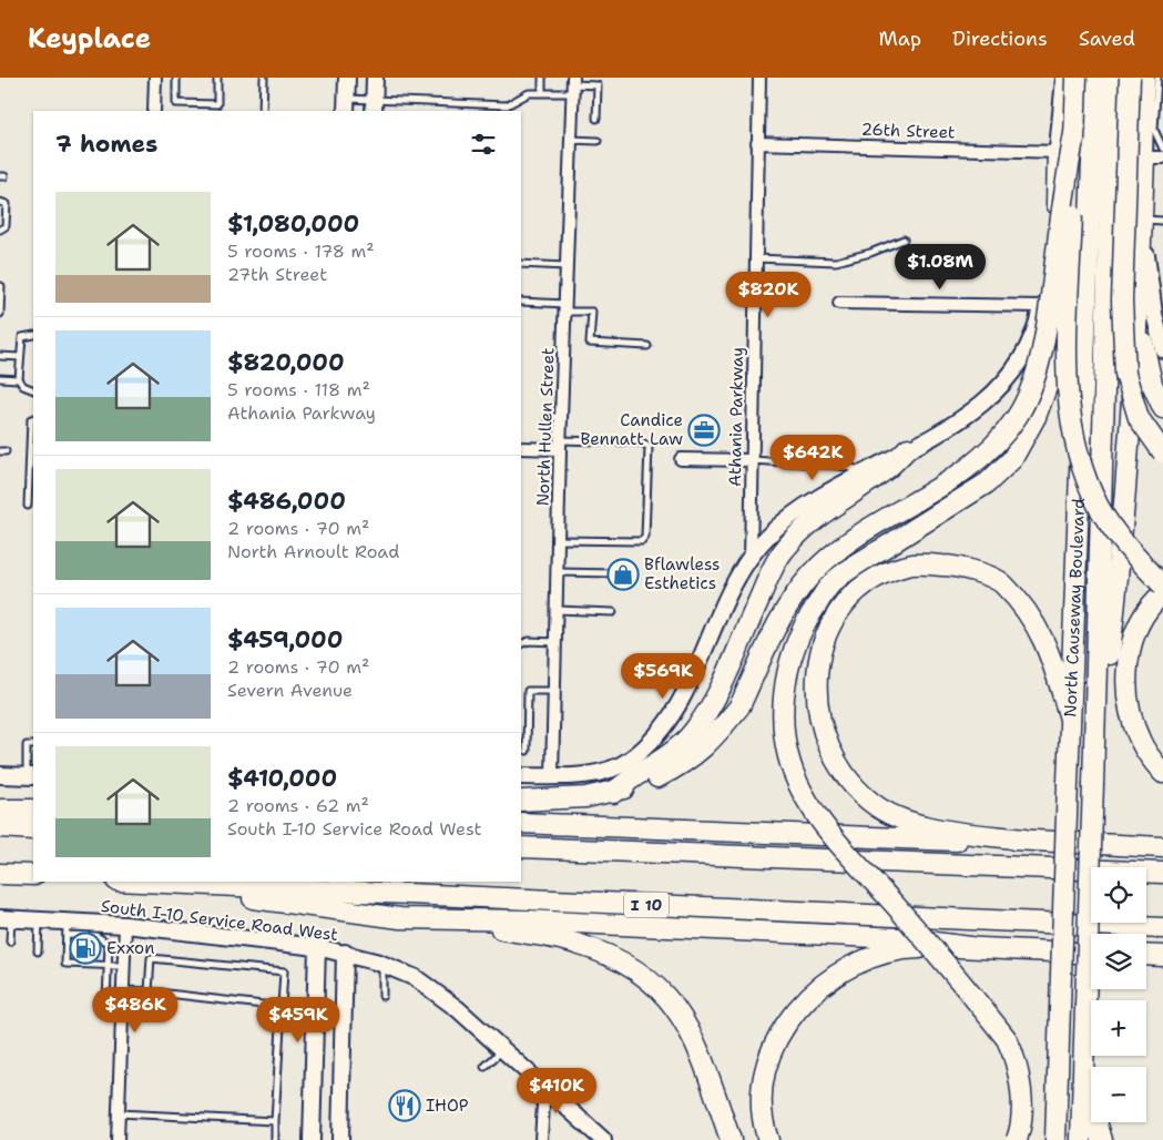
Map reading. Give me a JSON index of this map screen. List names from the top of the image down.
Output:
{
  "streets": {
    "highway": ["North Causeway Boulevard", "I 10"],
    "street": [
      "26th Street",
      "Athania Parkway",
      "North Hullen Street",
      "South I-10 Service Road West"
    ]
  },
  "crossings": [
    ["26th Street", "Athania Parkway"]
  ],
  "places": {
    "office": ["Candice Bennatt Law"],
    "shop": ["Bflawless Esthetics"],
    "fuel station": ["Exxon"],
    "restaurant": ["IHOP"]
  },
  "page": {
    "header": "Keyplace",
    "nav": ["Map", "Directions", "Saved"],
    "heading": "7 homes",
    "list": [
      {
        "name": "$1,080,000",
        "note": "5 rooms · 178 m² · 27th Street"
      },
      {
        "name": "$820,000",
        "note": "5 rooms · 118 m² · Athania Parkway"
      },
      {
        "name": "$486,000",
        "note": "2 rooms · 70 m² · North Arnoult Road"
      },
      {
        "name": "$459,000",
        "note": "2 rooms · 70 m² · Severn Avenue"
      },
      {
        "name": "$410,000",
        "note": "2 rooms · 62 m² · South I-10 Service Road West"
      }
    ],
    "price": [
      "$1.08M",
      "$820K",
      "$642K",
      "$569K",
      "$486K",
      "$459K",
      "$410K"
    ],
    "map_buttons": ["+", "−"]
  }
}
